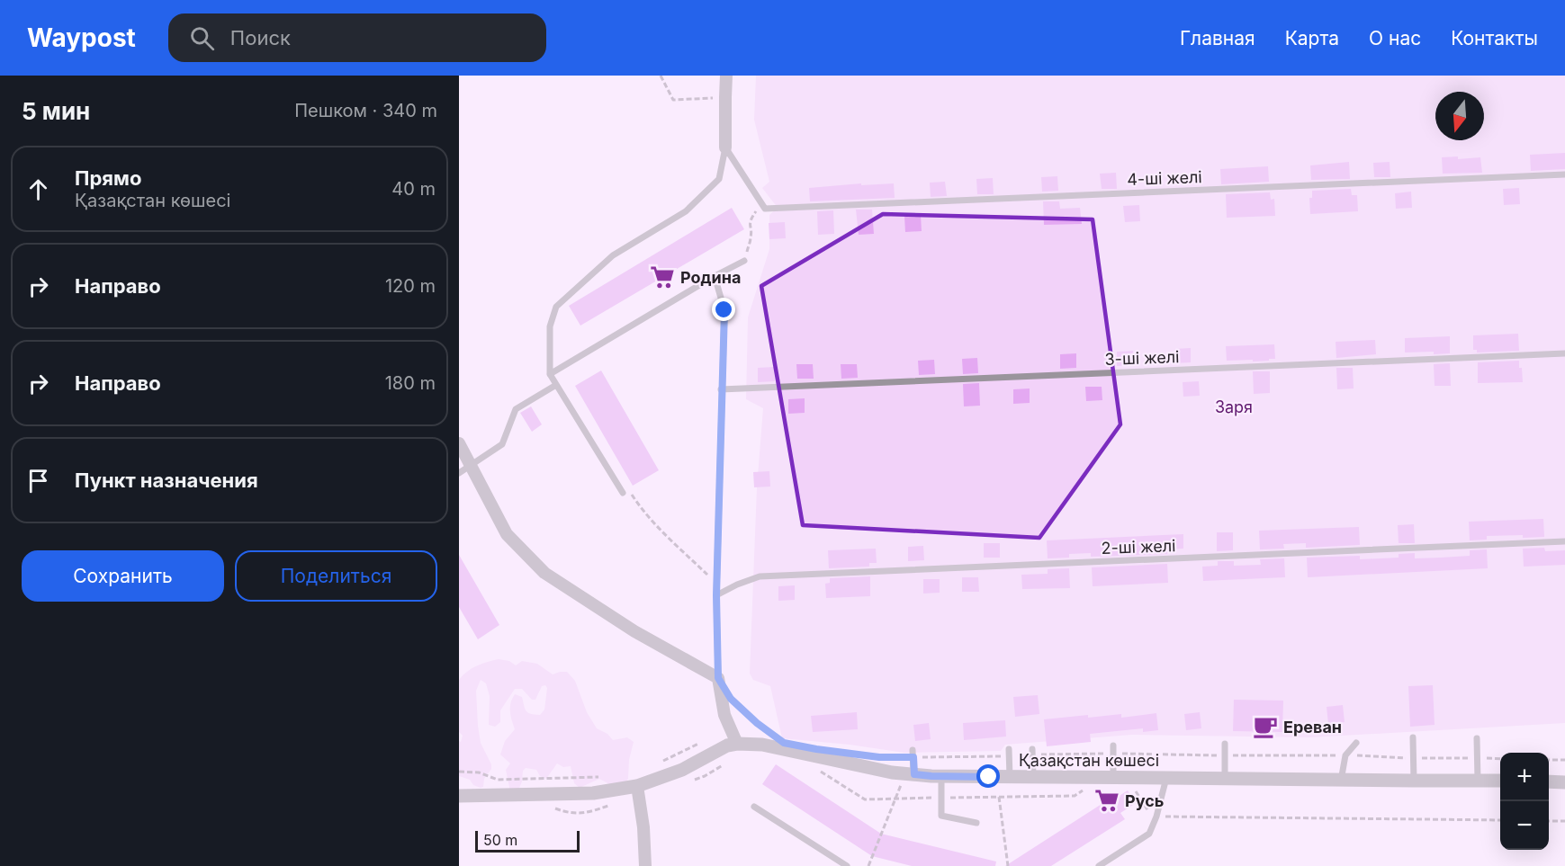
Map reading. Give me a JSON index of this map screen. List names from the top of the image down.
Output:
{
  "streets": {
    "street": ["Қазақстан көшесі"],
    "lane": ["4-ші желі", "3-ші желі", "2-ші желі"]
  },
  "parks": ["Заря"],
  "places": {
    "supermarket": ["Родина", "Русь"],
    "cafe": ["Ереван"]
  },
  "scale_bar": "50 m",
  "north": "bottom",
  "page": {
    "header": "Waypost",
    "search": "Поиск",
    "nav": [
      "Главная",
      "Карта",
      "О нас",
      "Контакты"
    ],
    "heading": ["5 мин", "Пешком · 340 m"],
    "list": [
      ["Прямо", "Қазақстан көшесі", "40 m"],
      ["Направо", "120 m"],
      ["Направо", "180 m"],
      "Пункт назначения"
    ],
    "buttons": ["Сохранить", "Поделиться"],
    "map_buttons": ["+", "−"],
    "scale": "50 m"
  }
}
